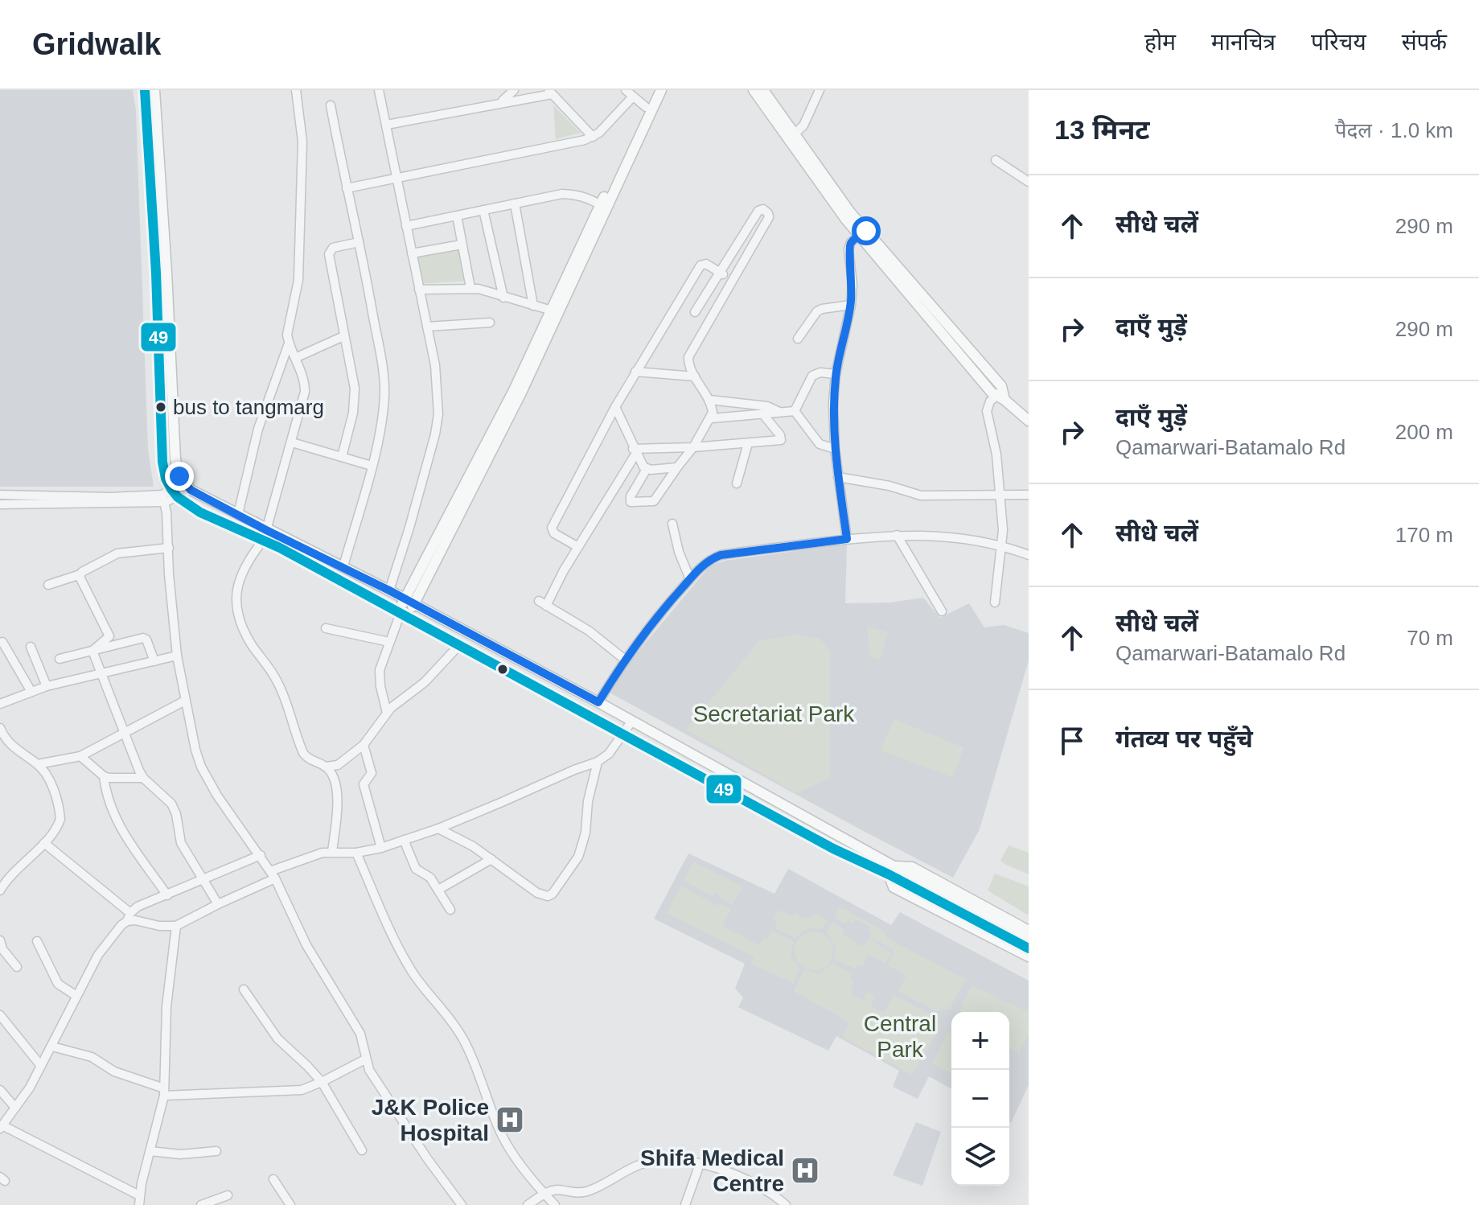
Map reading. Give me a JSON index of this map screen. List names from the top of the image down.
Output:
{
  "parks": ["Secretariat Park", "Central Park"],
  "places": {
    "other": ["bus to tangmarg"],
    "hospital": ["J&K Police Hospital", "Shifa Medical Centre"]
  },
  "lines": ["transit line 49"],
  "page": {
    "header": "Gridwalk",
    "nav": [
      "होम",
      "मानचित्र",
      "परिचय",
      "संपर्क"
    ],
    "heading": ["13 मिनट", "पैदल · 1.0 km"],
    "list": [
      ["सीधे चलें", "290 m"],
      ["दाएँ मुड़ें", "290 m"],
      ["दाएँ मुड़ें", "Qamarwari-Batamalo Rd", "200 m"],
      ["सीधे चलें", "170 m"],
      ["सीधे चलें", "Qamarwari-Batamalo Rd", "70 m"],
      "गंतव्य पर पहुँचे"
    ],
    "map_buttons": ["+", "−"]
  }
}
